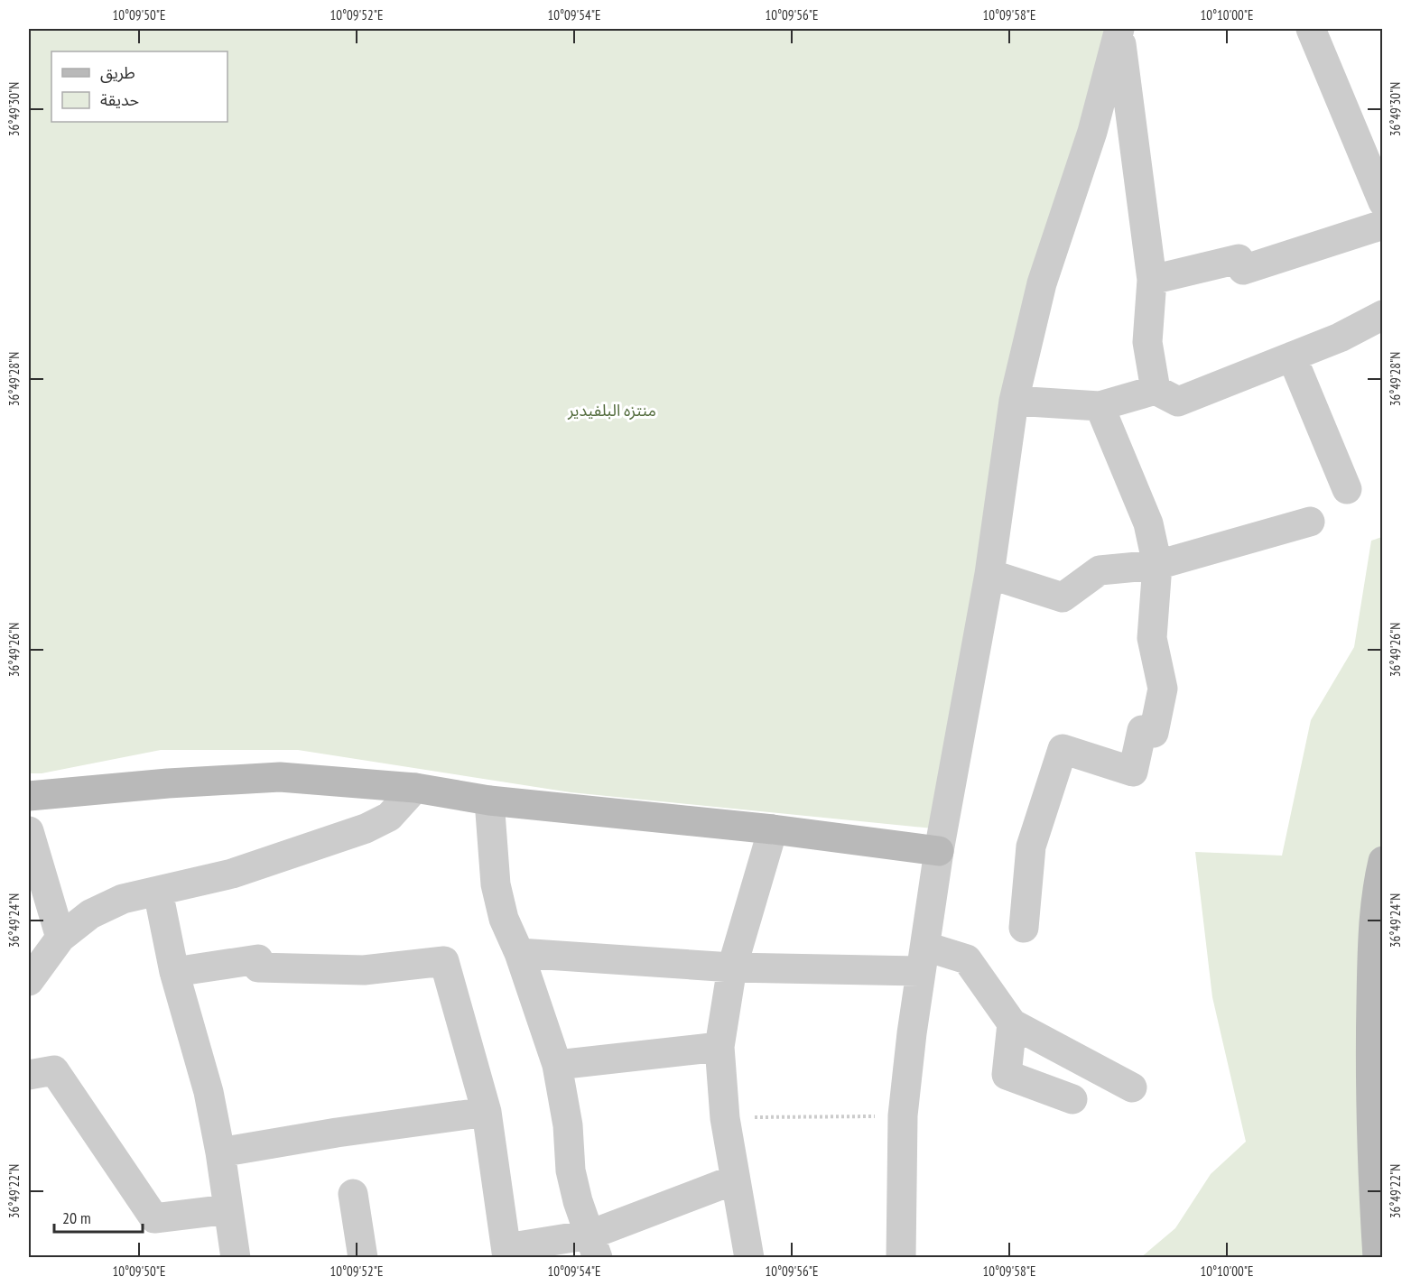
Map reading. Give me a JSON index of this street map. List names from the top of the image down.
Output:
{
  "parks": ["منتزه البلفيدير"],
  "legend": ["طريق", "حديقة"],
  "scale_bar": "20 m",
  "coordinates": [
    "10°09'50\"E",
    "10°09'52\"E",
    "10°09'54\"E",
    "10°09'56\"E",
    "10°09'58\"E",
    "10°10'00\"E",
    "36°49'30\"N",
    "36°49'28\"N",
    "36°49'26\"N",
    "36°49'24\"N",
    "36°49'22\"N"
  ]
}
